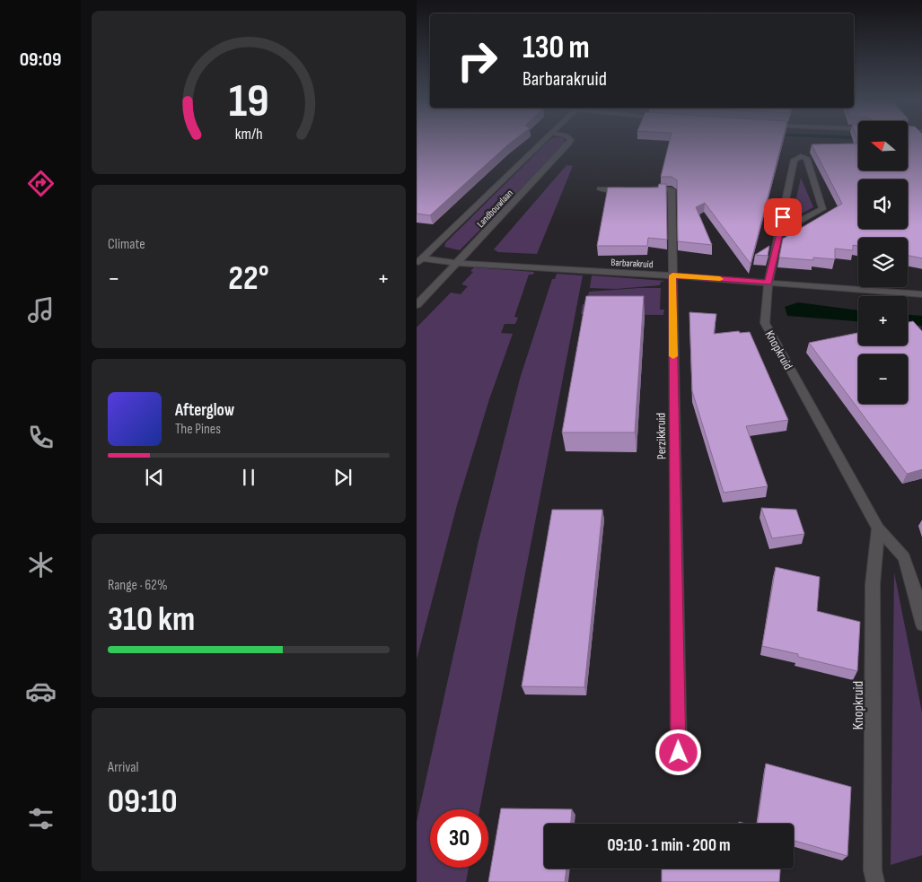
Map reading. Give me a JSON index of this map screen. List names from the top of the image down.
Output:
{
  "streets": {
    "street": [
      "Landbouwlaan",
      "Barbarakruid",
      "Knopkruid",
      "Perzikkruid"
    ]
  },
  "crossings": [
    ["Landbouwlaan", "Barbarakruid"],
    ["Barbarakruid", "Knopkruid"],
    ["Barbarakruid", "Perzikkruid"]
  ],
  "north": "left",
  "page": {
    "tabs": "09:09",
    "turn": ["130 m", "Barbarakruid"],
    "map_buttons": ["+", "−"],
    "tile": [
      "Climate",
      ["Range · 62%", "310 km"],
      ["Arrival", "09:10"]
    ],
    "heat": ["−", "22°", "+"],
    "song": ["Afterglow", "The Pines"],
    "limit": "30",
    "trip": "09:10 · 1 min · 200 m",
    "gauge": ["19", "km/h"]
  }
}
